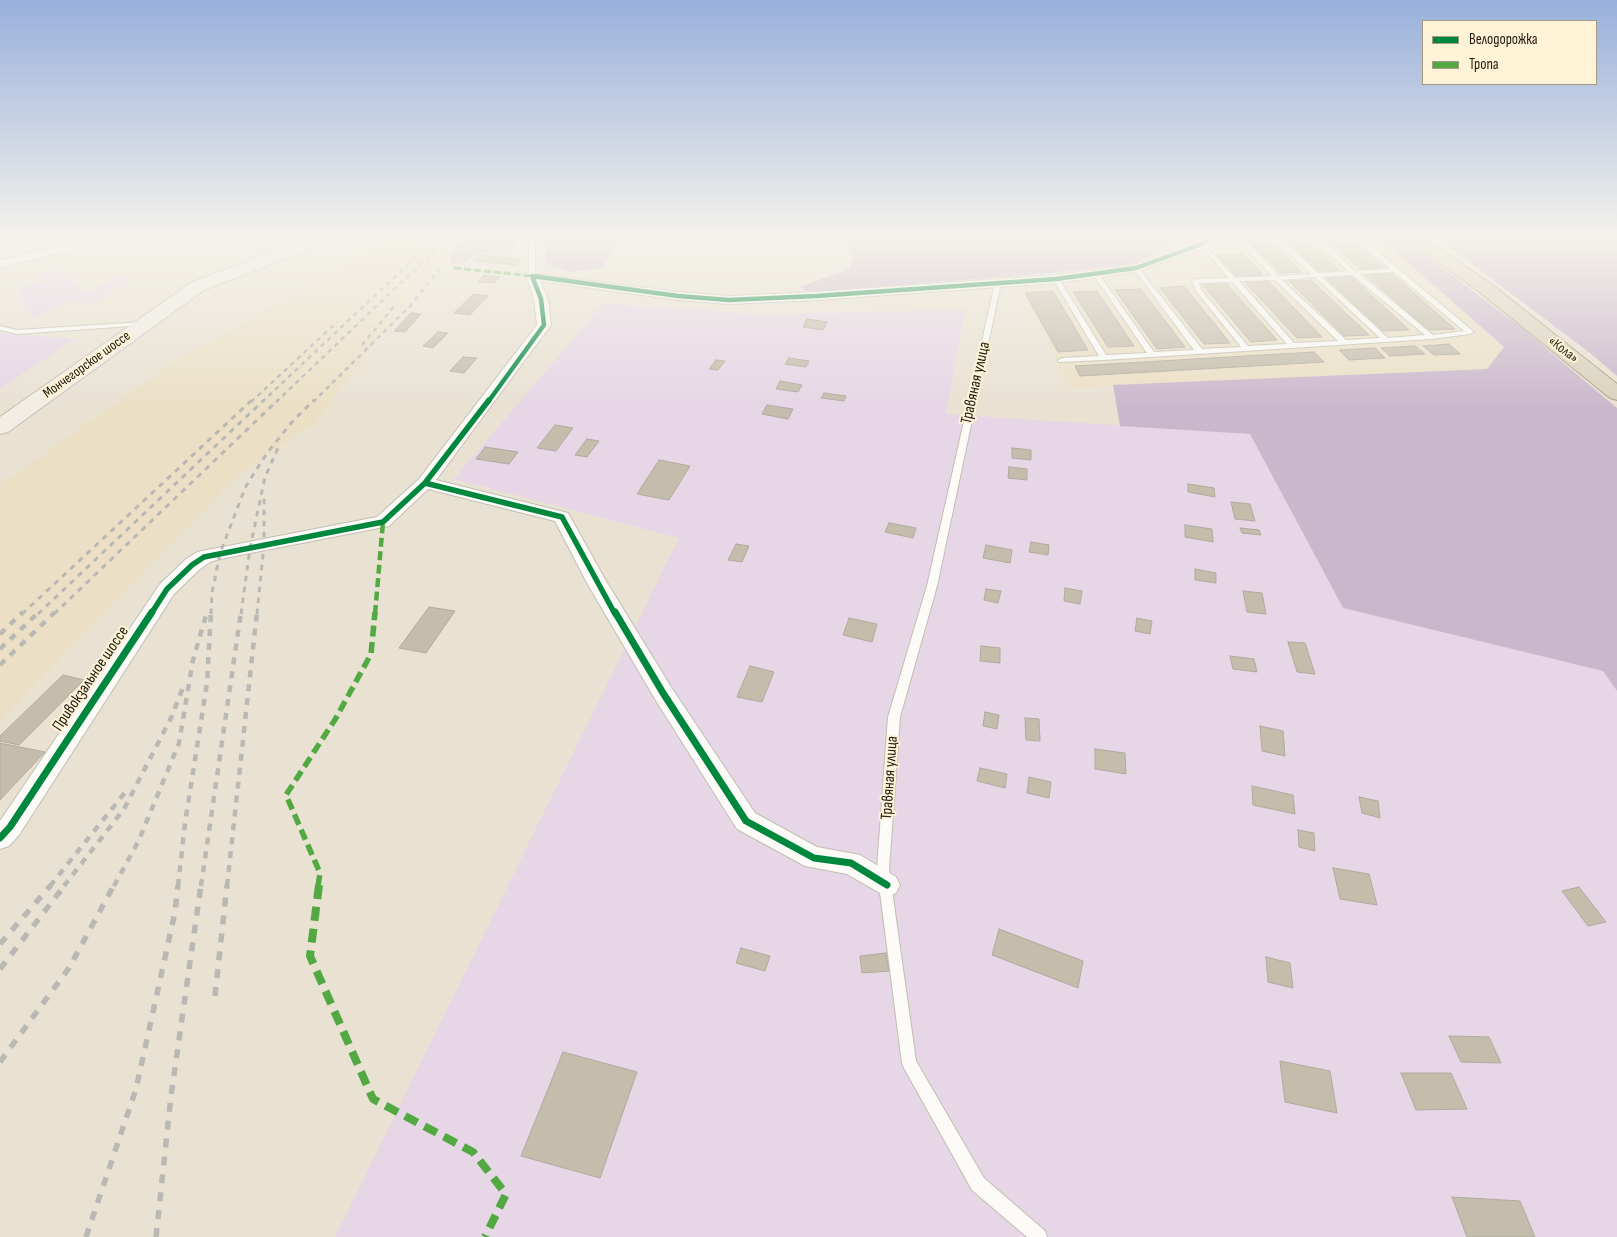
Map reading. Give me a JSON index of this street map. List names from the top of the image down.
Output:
{
  "streets": {
    "highway": ["«Кола»"],
    "street": ["Мончегорское шоссе", "Привокзальное шоссе"],
    "lane": ["Травяная улица"]
  },
  "legend": ["Велодорожка", "Тропа"]
}
